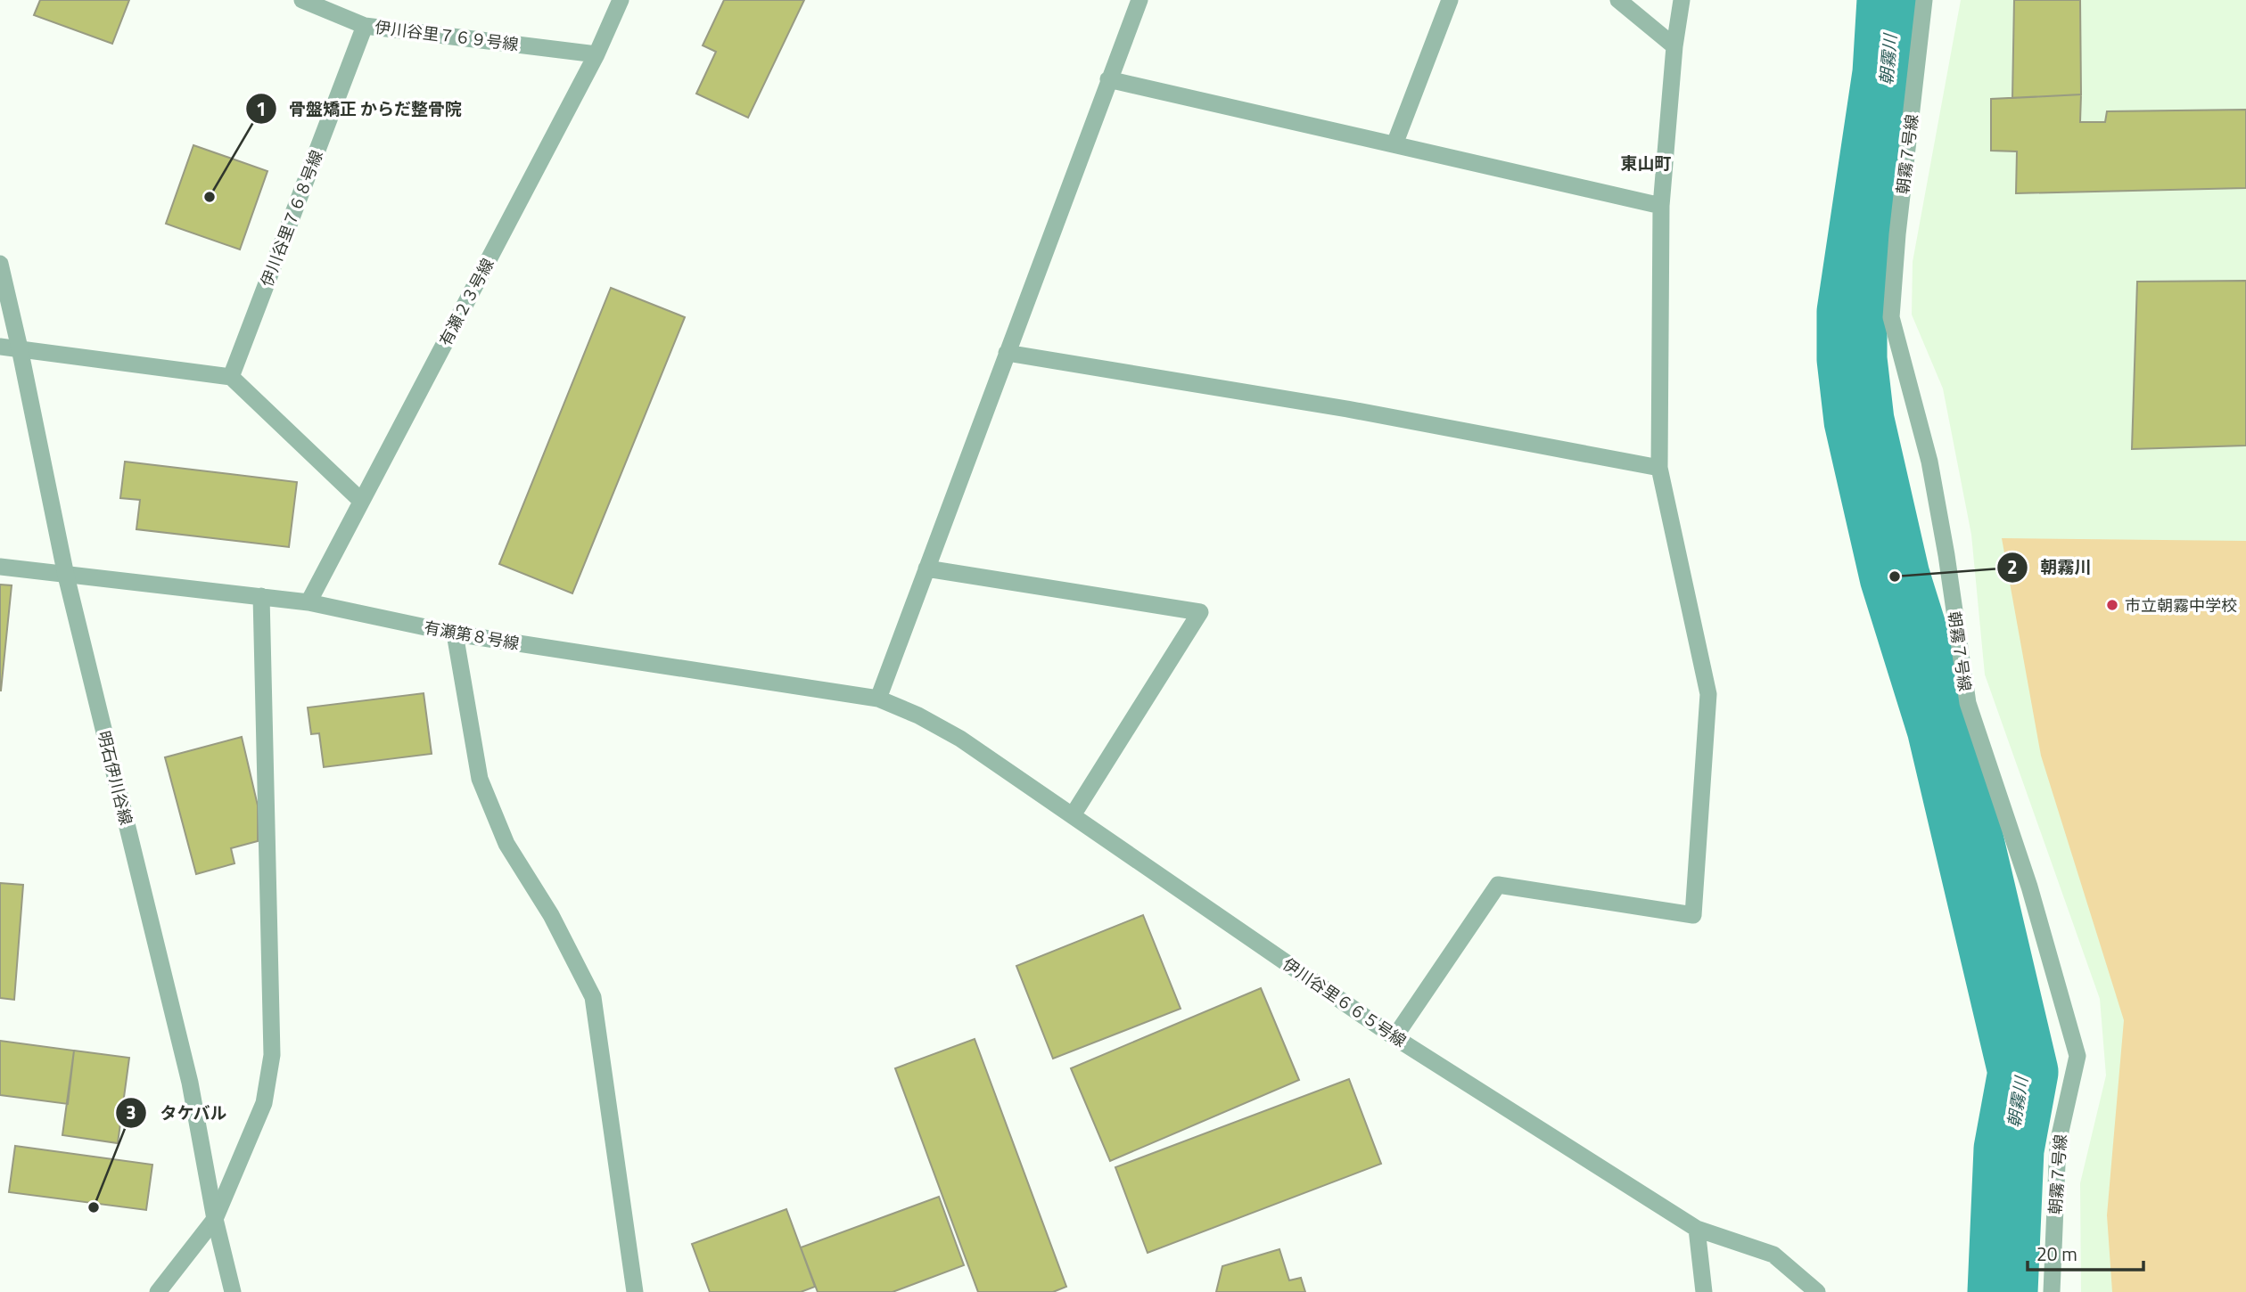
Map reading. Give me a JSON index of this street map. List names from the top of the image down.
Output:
{
  "streets": {
    "street": [
      "伊川谷里７６９号線",
      "朝霧７号線",
      "伊川谷里７６８号線",
      "有瀬２３号線",
      "有瀬第８号線",
      "明石伊川谷線",
      "伊川谷里６６５号線"
    ]
  },
  "crossings": [
    ["伊川谷里７６９号線", "伊川谷里７６８号線"],
    ["伊川谷里７６９号線", "有瀬２３号線"],
    ["有瀬２３号線", "有瀬第８号線"],
    ["有瀬第８号線", "明石伊川谷線"],
    ["有瀬第８号線", "伊川谷里６６５号線"]
  ],
  "districts": ["東山町"],
  "water": ["朝霧川"],
  "places": [
    "骨盤矯正 からだ整骨院",
    "朝霧川",
    "市立朝霧中学校",
    "タケバル"
  ],
  "scale_bar": "20 m"
}
